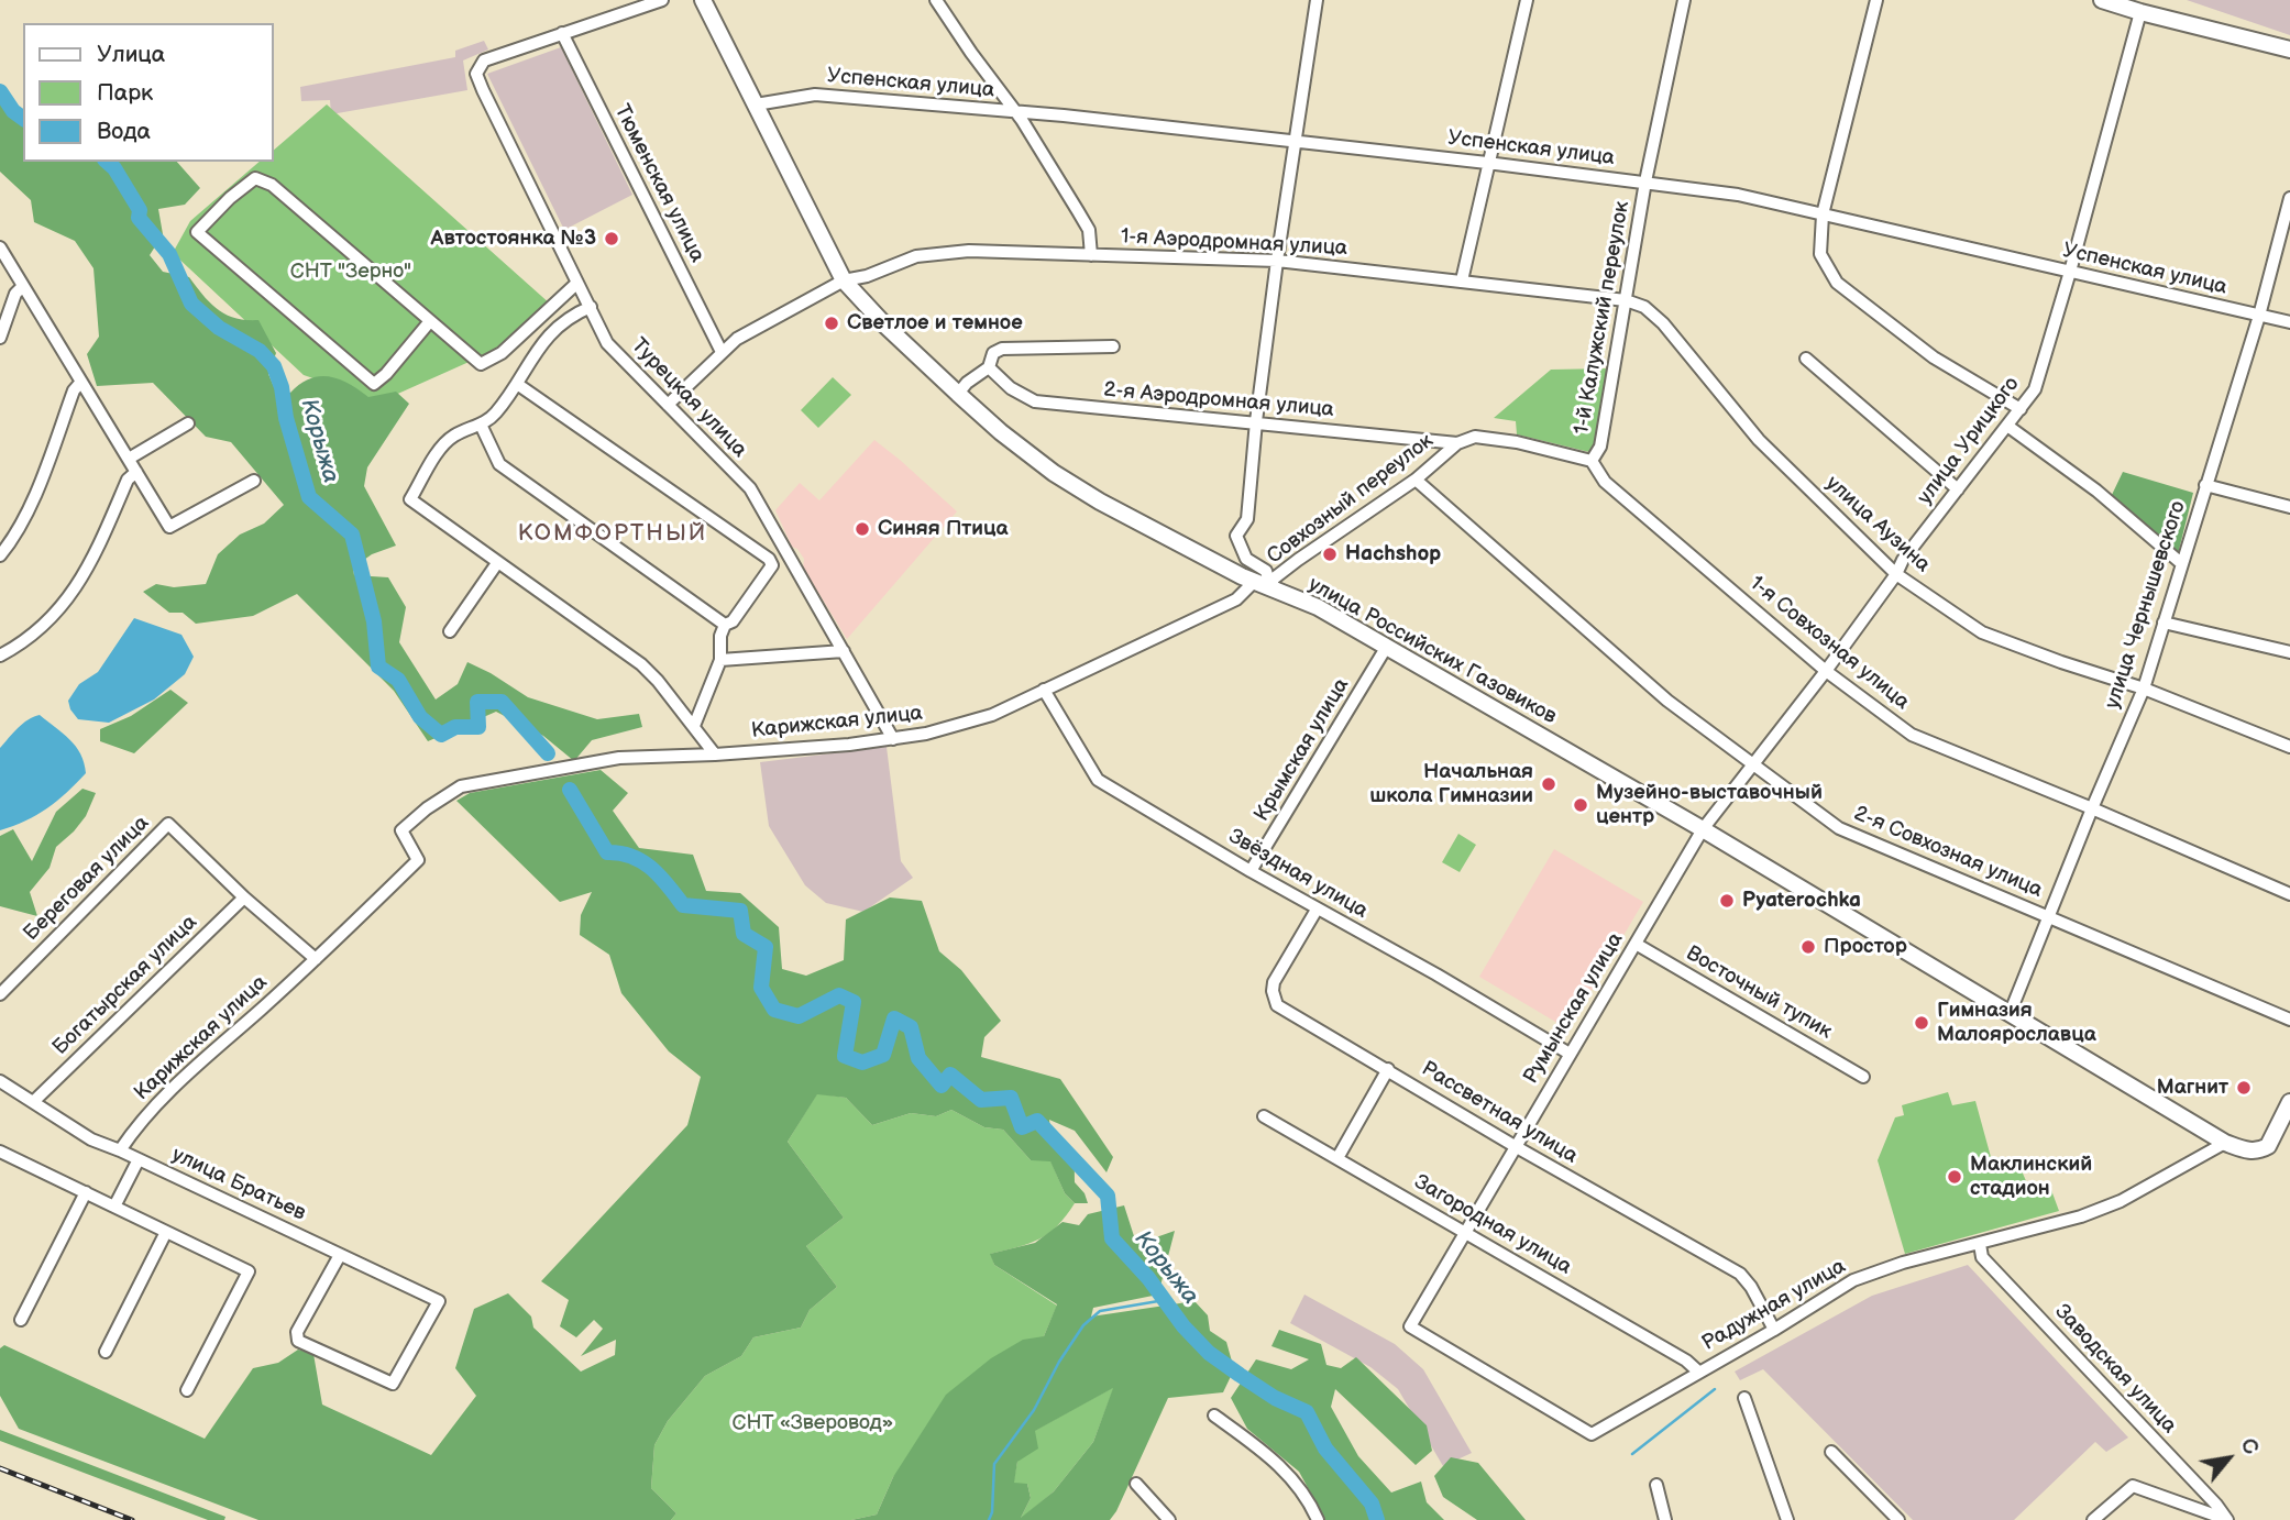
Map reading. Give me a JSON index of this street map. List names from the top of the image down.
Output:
{
  "streets": {
    "main road": ["улица Российских Газовиков"],
    "street": [
      "Успенская улица",
      "Тюменская улица",
      "1-я Аэродромная улица",
      "1-й Калужский переулок",
      "Турецкая улица",
      "2-я Аэродромная улица",
      "улица Урицкого",
      "Совхозный переулок",
      "улица Аузина",
      "улица Чернышевского",
      "1-я Совхозная улица",
      "Карижская улица",
      "Крымская улица",
      "2-я Совхозная улица",
      "Звёздная улица",
      "Береговая улица",
      "Богатырская улица",
      "Восточный тупик",
      "Румынская улица",
      "Рассветная улица",
      "улица Братьев",
      "Загородная улица",
      "Радужная улица",
      "Заводская улица"
    ]
  },
  "crossings": [
    ["Успенская улица", "1-й Калужский переулок"],
    ["Успенская улица", "улица Урицкого"],
    ["Успенская улица", "улица Чернышевского"],
    ["Успенская улица", "улица Российских Газовиков"],
    ["Тюменская улица", "1-я Аэродромная улица"],
    ["Тюменская улица", "Турецкая улица"],
    ["1-я Аэродромная улица", "1-й Калужский переулок"],
    ["1-я Аэродромная улица", "Турецкая улица"],
    ["1-я Аэродромная улица", "улица Аузина"],
    ["1-я Аэродромная улица", "улица Российских Газовиков"],
    ["1-й Калужский переулок", "улица Аузина"],
    ["1-й Калужский переулок", "1-я Совхозная улица"],
    ["Турецкая улица", "Карижская улица"],
    ["2-я Аэродромная улица", "Совхозный переулок"],
    ["улица Урицкого", "улица Аузина"],
    ["улица Урицкого", "1-я Совхозная улица"],
    ["улица Урицкого", "улица Российских Газовиков"],
    ["улица Урицкого", "2-я Совхозная улица"],
    ["улица Урицкого", "Румынская улица"],
    ["Совхозный переулок", "улица Российских Газовиков"],
    ["Совхозный переулок", "2-я Совхозная улица"],
    ["улица Аузина", "улица Чернышевского"],
    ["улица Чернышевского", "1-я Совхозная улица"],
    ["улица Чернышевского", "улица Российских Газовиков"],
    ["улица Чернышевского", "2-я Совхозная улица"],
    ["улица Российских Газовиков", "Карижская улица"],
    ["улица Российских Газовиков", "Крымская улица"],
    ["улица Российских Газовиков", "Румынская улица"],
    ["улица Российских Газовиков", "Радужная улица"],
    ["Карижская улица", "Звёздная улица"],
    ["Карижская улица", "улица Братьев"],
    ["Крымская улица", "Звёздная улица"],
    ["Звёздная улица", "Румынская улица"],
    ["Звёздная улица", "Рассветная улица"],
    ["Береговая улица", "Богатырская улица"],
    ["Восточный тупик", "Румынская улица"],
    ["Румынская улица", "Рассветная улица"],
    ["Румынская улица", "Загородная улица"],
    ["Румынская улица", "Радужная улица"],
    ["Рассветная улица", "Радужная улица"],
    ["Загородная улица", "Радужная улица"],
    ["Радужная улица", "Заводская улица"]
  ],
  "districts": ["КОМФОРТНЫЙ"],
  "water": ["Корыжа"],
  "parks": ["СНТ \"Зерно\"", "СНТ «Зверовод»"],
  "places": [
    "Автостоянка №3",
    "Светлое и темное",
    "Синяя Птица",
    "Hachshop",
    "Начальная школа Гимназии",
    "Музейно-выставочный центр",
    "Pyaterochka",
    "Простор",
    "Гимназия Малоярославца",
    "Магнит",
    "Маклинский стадион"
  ],
  "legend": ["Улица", "Парк", "Вода"],
  "north": "top right"
}
